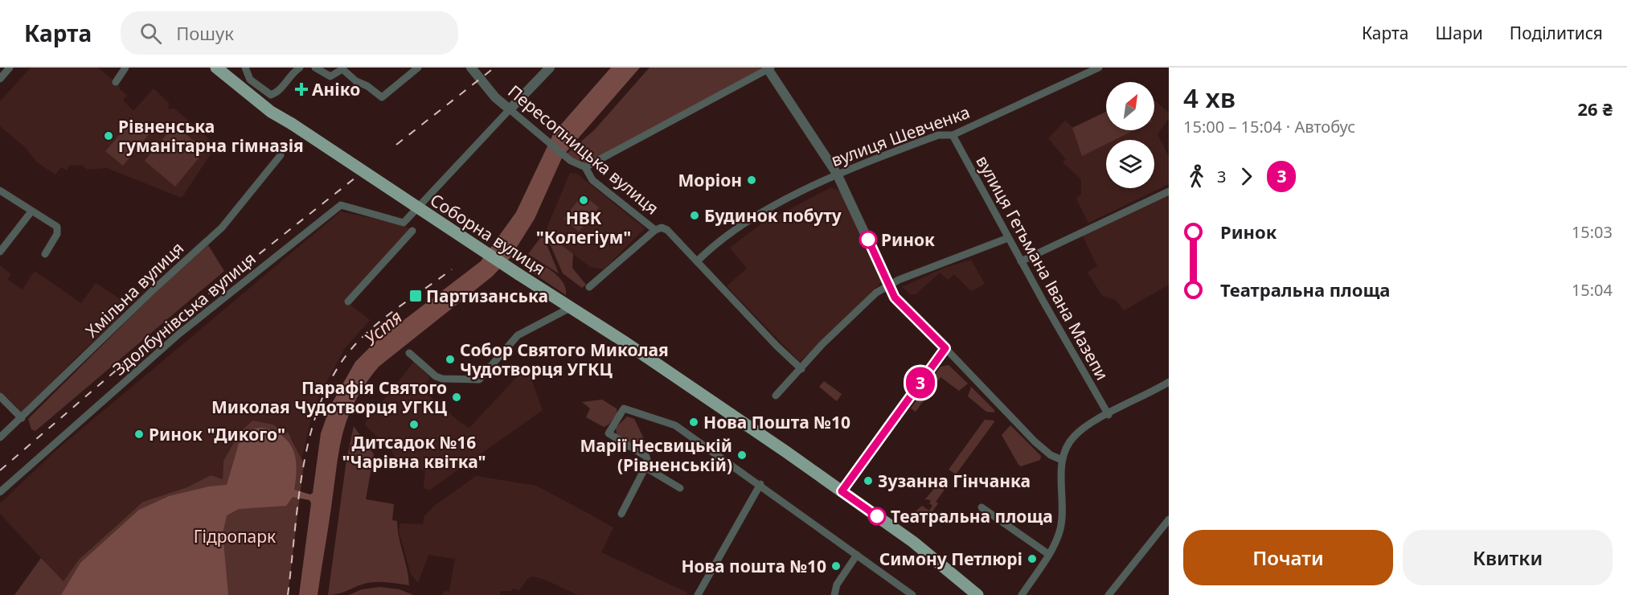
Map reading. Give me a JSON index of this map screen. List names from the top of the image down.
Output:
{
  "streets": {
    "main road": ["Соборна вулиця"],
    "street": [
      "вулиця Шевченка",
      "Пересопницька вулиця",
      "вулиця Гетьмана Івана Мазепи",
      "Хмільна вулиця",
      "Здолбунівська вулиця"
    ]
  },
  "crossings": [
    ["вулиця Шевченка", "Пересопницька вулиця"],
    ["вулиця Шевченка", "вулиця Гетьмана Івана Мазепи"],
    ["Пересопницька вулиця", "Здолбунівська вулиця"]
  ],
  "water": ["Устя"],
  "parks": ["Гідропарк"],
  "places": {
    "health": ["Аніко"],
    "other": [
      "Рівненська гуманітарна гімназія",
      "Моріон",
      "НВК \"Колегіум\"",
      "Будинок побуту",
      "Ринок",
      "Собор Святого Миколая Чудотворця УГКЦ",
      "Парафія Святого Миколая Чудотворця УГКЦ",
      "Нова Пошта №10",
      "Дитсадок №16 \"Чарівна квітка\"",
      "Ринок \"Дикого\"",
      "Марії Несвицькій (Рівненській)",
      "Зузанна Гінчанка",
      "Театральна площа",
      "Симону Петлюрі",
      "Нова пошта №10"
    ],
    "transit": ["Партизанська"]
  },
  "lines": ["bus line 3"],
  "north": "top right",
  "page": {
    "header": "Карта",
    "search": "Пошук",
    "nav": ["Карта", "Шари", "Поділитися"],
    "on_map": "3",
    "heading": ["4 хв", "15:00 – 15:04 · Автобус", "26 ₴"],
    "legs": ["3", "3"],
    "list": [
      {
        "name": "Ринок",
        "value": "15:03"
      },
      {
        "name": "Театральна площа",
        "value": "15:04"
      }
    ],
    "buttons": ["Почати", "Квитки"]
  }
}
